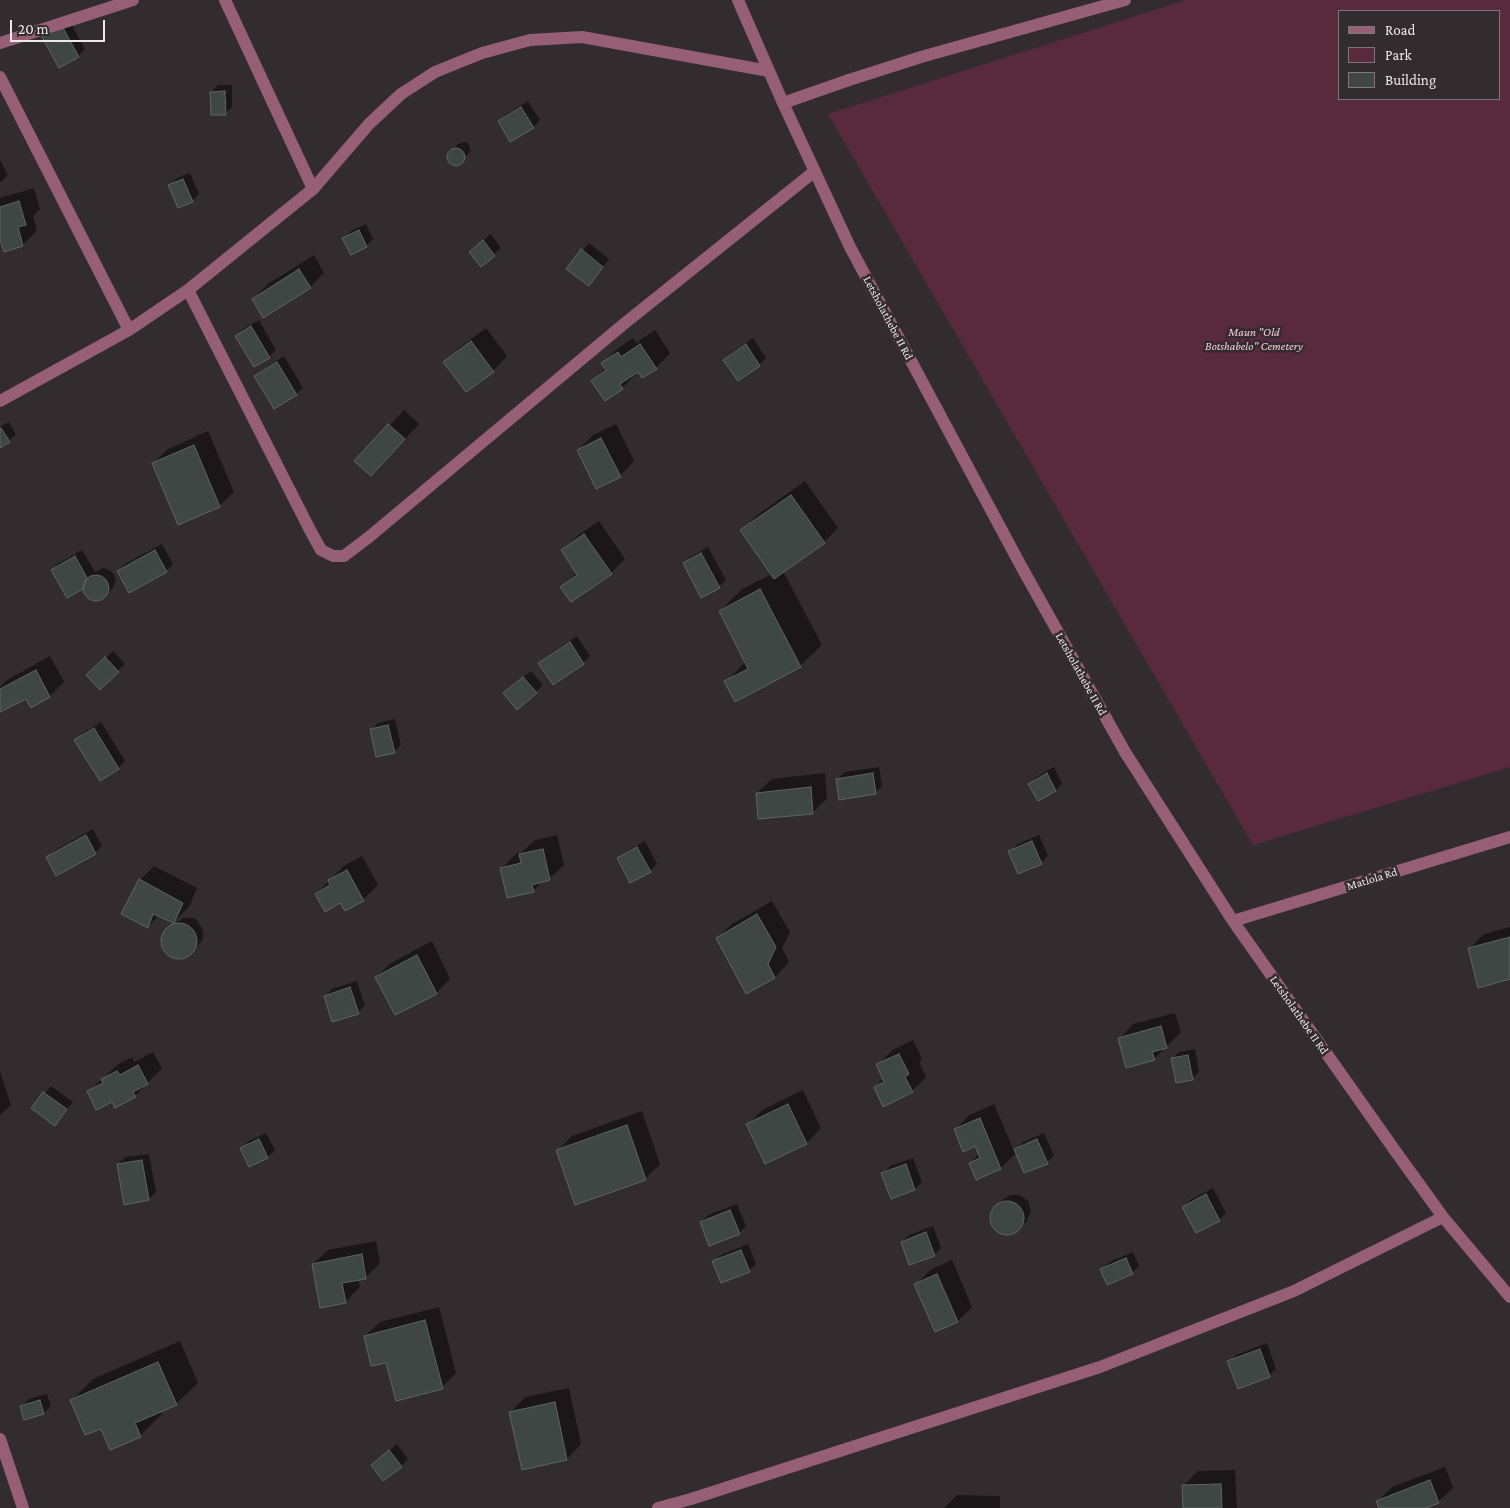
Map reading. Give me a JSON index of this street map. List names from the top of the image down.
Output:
{
  "streets": {
    "street": ["Letsholathebe II Rd", "Matlola Rd"]
  },
  "crossings": [
    ["Letsholathebe II Rd", "Matlola Rd"]
  ],
  "parks": ["Maun \"Old Botshabelo\" Cemetery"],
  "legend": ["Road", "Park", "Building"],
  "scale_bar": "20 m"
}
